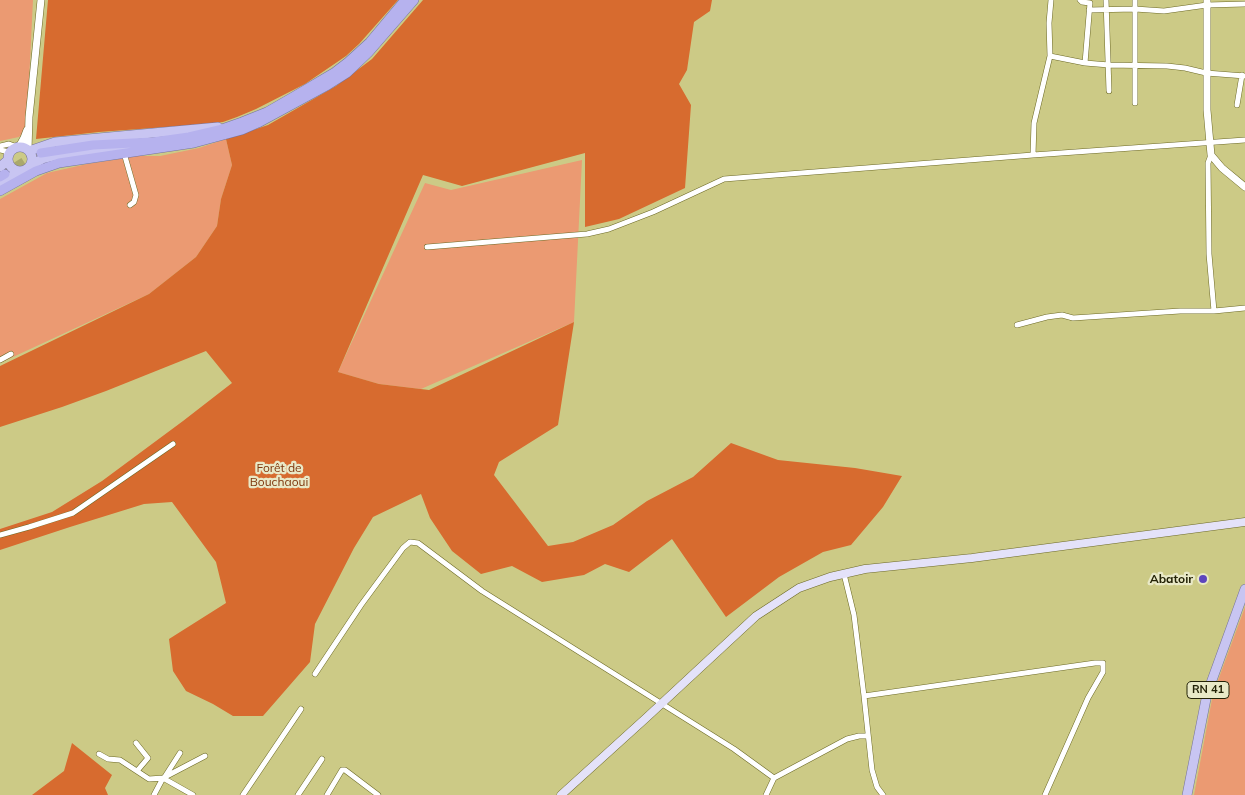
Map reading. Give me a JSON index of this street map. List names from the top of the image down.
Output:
{
  "streets": {
    "main road": ["RN 41"]
  },
  "parks": ["Forêt de Bouchaoui"],
  "places": ["Abatoir"]
}
